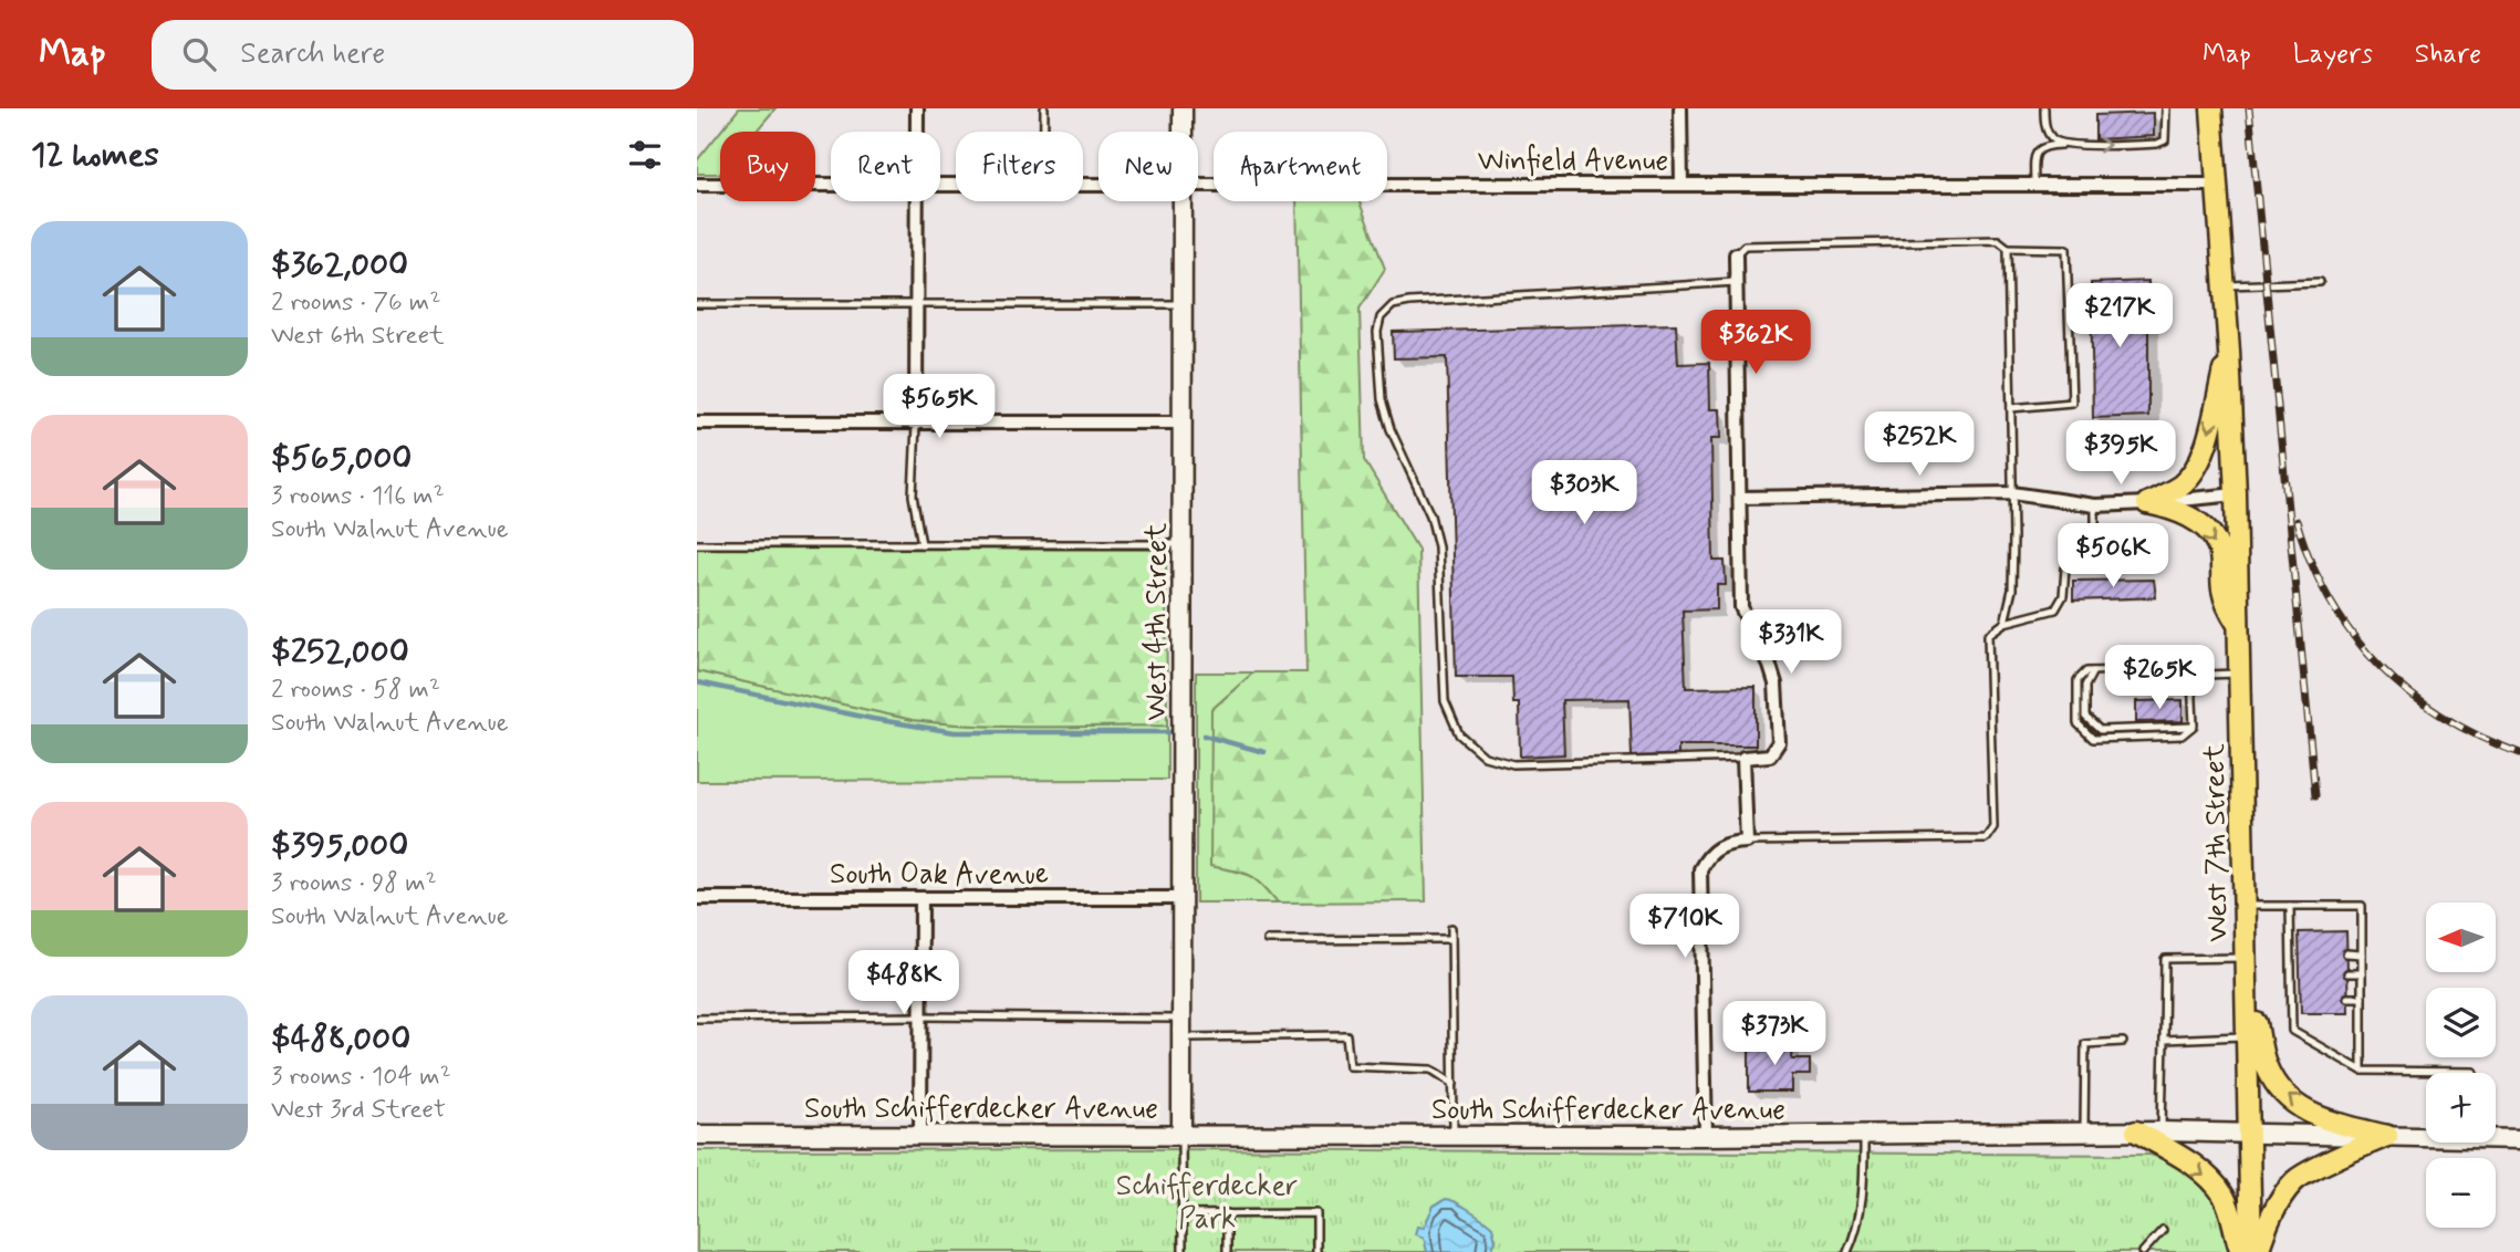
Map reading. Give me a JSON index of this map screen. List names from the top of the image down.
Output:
{
  "streets": {
    "main road": ["West 4th Street", "West 7th Street", "South Schifferdecker Avenue"],
    "street": ["Winfield Avenue", "South Oak Avenue"]
  },
  "crossings": [
    ["Winfield Avenue", "West 7th Street"],
    ["West 4th Street", "South Oak Avenue"],
    ["West 4th Street", "South Schifferdecker Avenue"],
    ["West 7th Street", "South Schifferdecker Avenue"]
  ],
  "parks": ["Schifferdecker Park"],
  "north": "left",
  "page": {
    "header": "Map",
    "search": "Search here",
    "nav": ["Map", "Layers", "Share"],
    "heading": "12 homes",
    "chip": [
      "Buy",
      "Rent",
      "Filters",
      "New",
      "Apartment"
    ],
    "list": [
      {
        "name": "$362,000",
        "note": "2 rooms · 76 m² · West 6th Street"
      },
      {
        "name": "$565,000",
        "note": "3 rooms · 116 m² · South Walnut Avenue"
      },
      {
        "name": "$252,000",
        "note": "2 rooms · 58 m² · South Walnut Avenue"
      },
      {
        "name": "$395,000",
        "note": "3 rooms · 98 m² · South Walnut Avenue"
      },
      {
        "name": "$488,000",
        "note": "3 rooms · 104 m² · West 3rd Street"
      }
    ],
    "price": [
      "$217K",
      "$362K",
      "$565K",
      "$252K",
      "$395K",
      "$303K",
      "$506K",
      "$331K",
      "$265K",
      "$710K",
      "$488K",
      "$373K"
    ],
    "map_buttons": ["+", "−"]
  }
}
